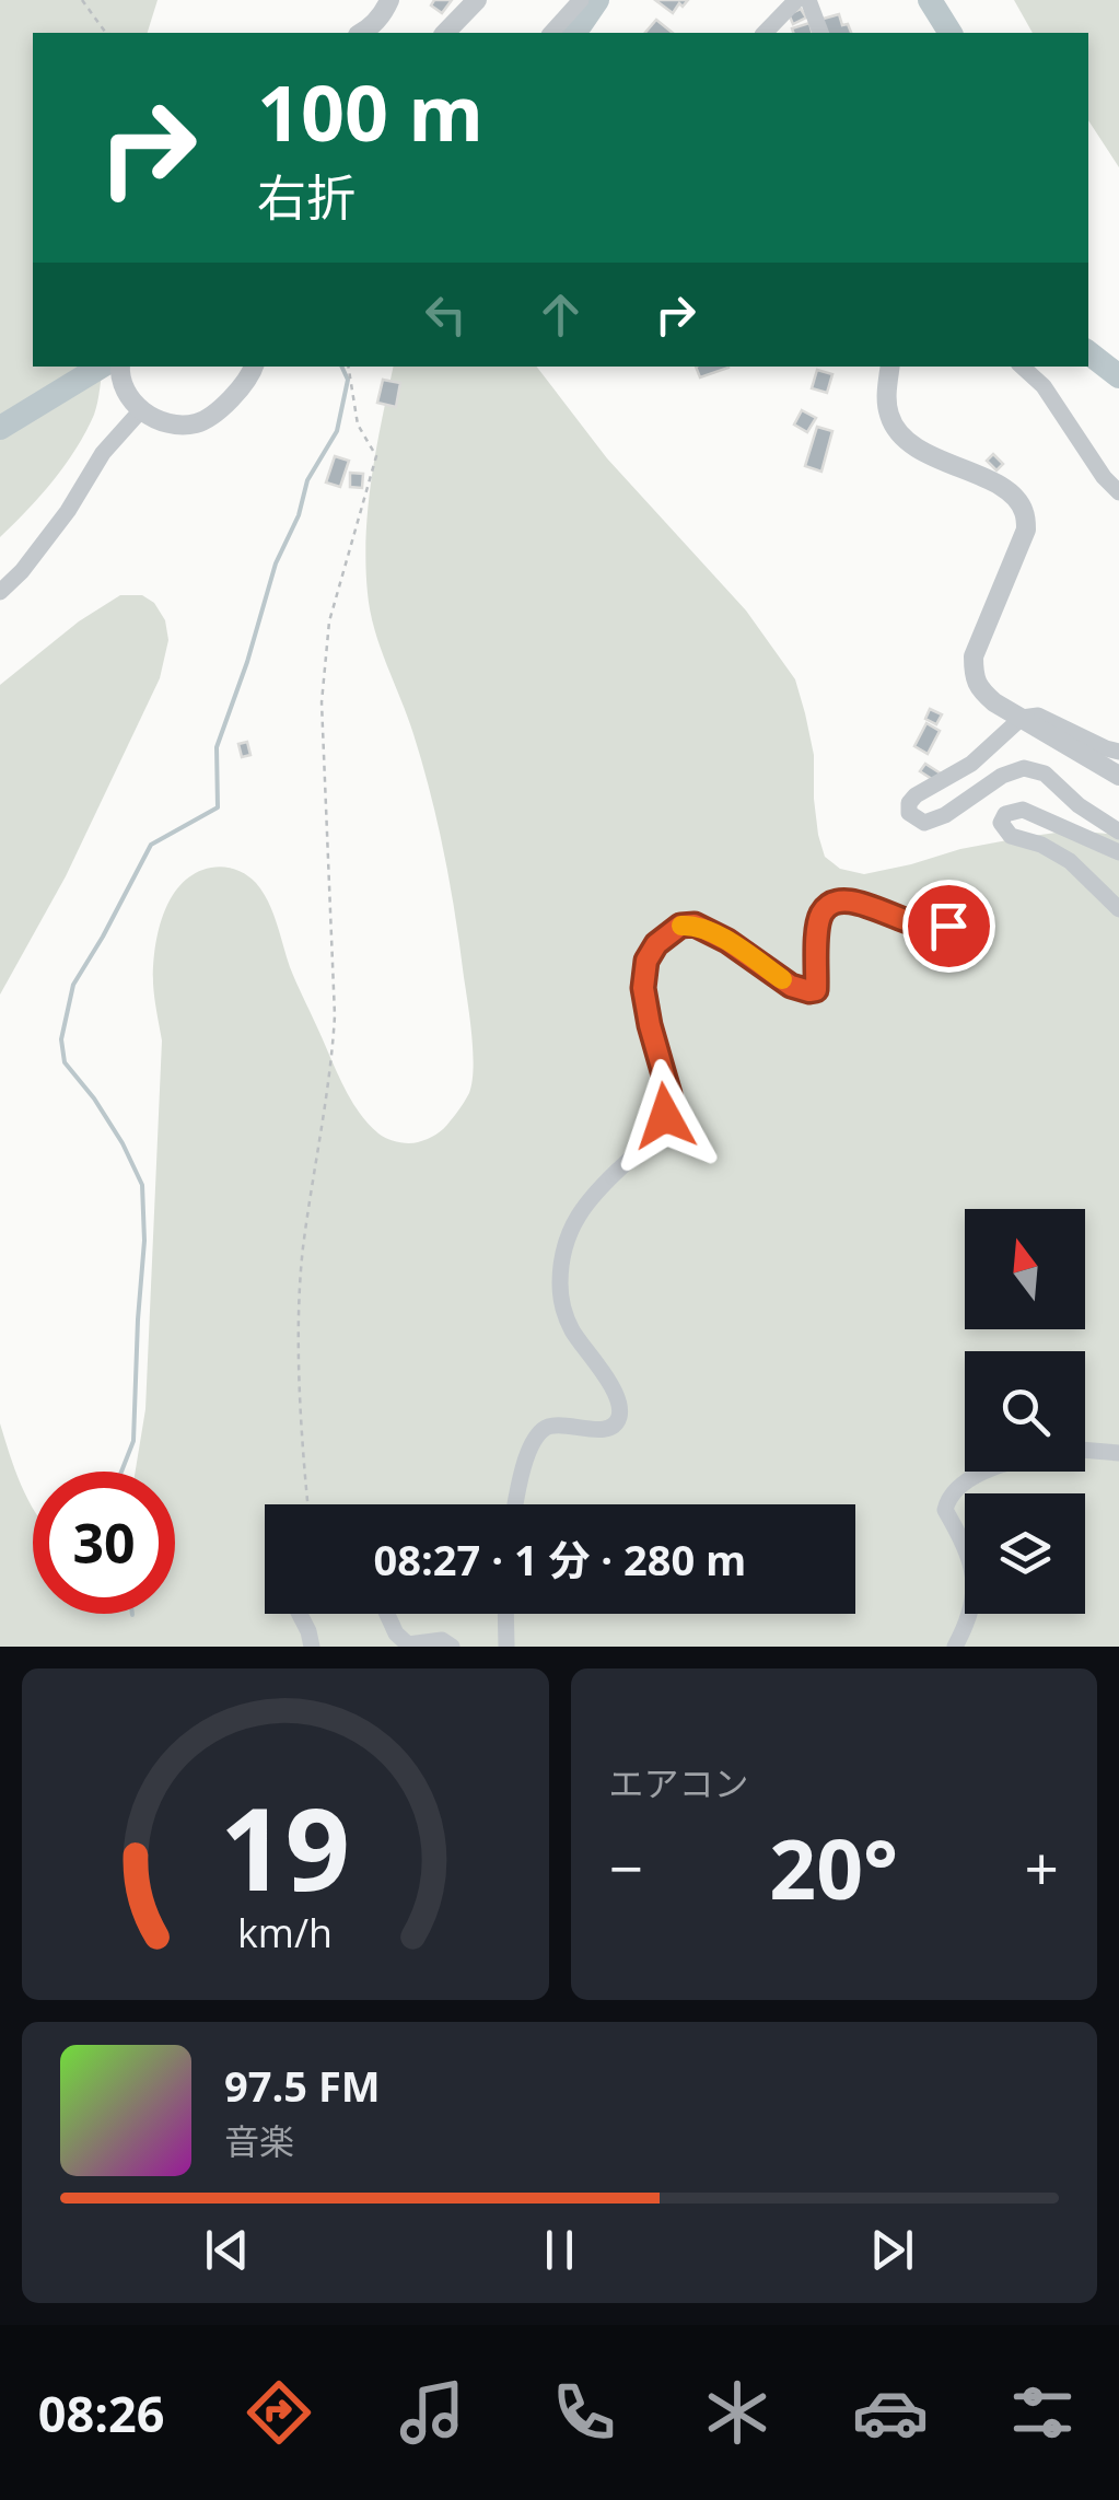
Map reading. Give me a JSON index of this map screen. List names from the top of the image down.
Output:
{
  "north": "top",
  "page": {
    "turn": ["100 m", "右折"],
    "limit": "30",
    "trip": "08:27 · 1 分 · 280 m",
    "tile": "エアコン",
    "heat": ["−", "20°", "+"],
    "song": ["97.5 FM", "音楽"],
    "tabs": "08:26",
    "gauge": ["19", "km/h"]
  }
}
